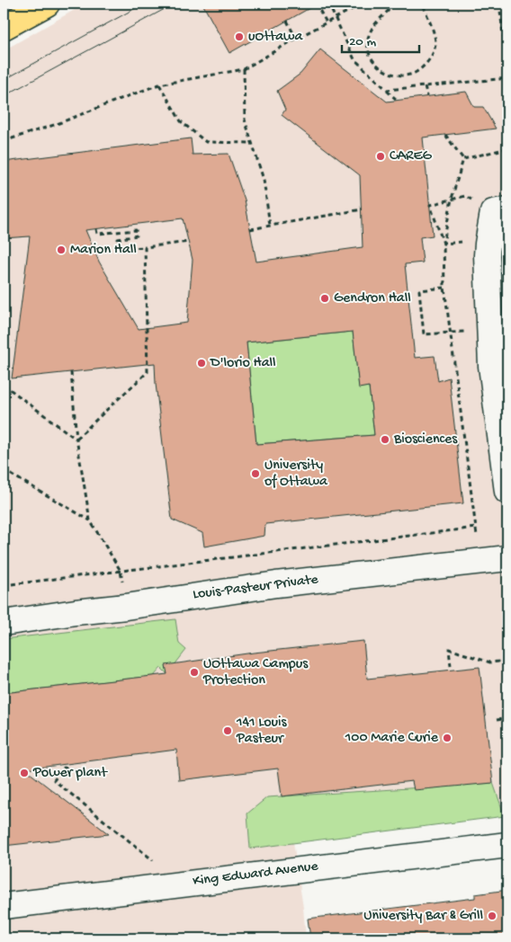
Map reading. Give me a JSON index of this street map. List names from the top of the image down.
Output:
{
  "streets": {
    "street": ["Louis-Pasteur Private", "King Edward Avenue"]
  },
  "places": [
    "uOttawa",
    "CAREG",
    "Marion Hall",
    "Gendron Hall",
    "D'lorio Hall",
    "Biosciences",
    "University of Ottawa",
    "UOttawa Campus Protection",
    "141 Louis Pasteur",
    "100 Marie Curie",
    "Power plant",
    "University Bar & Grill"
  ],
  "scale_bar": "20 m"
}
